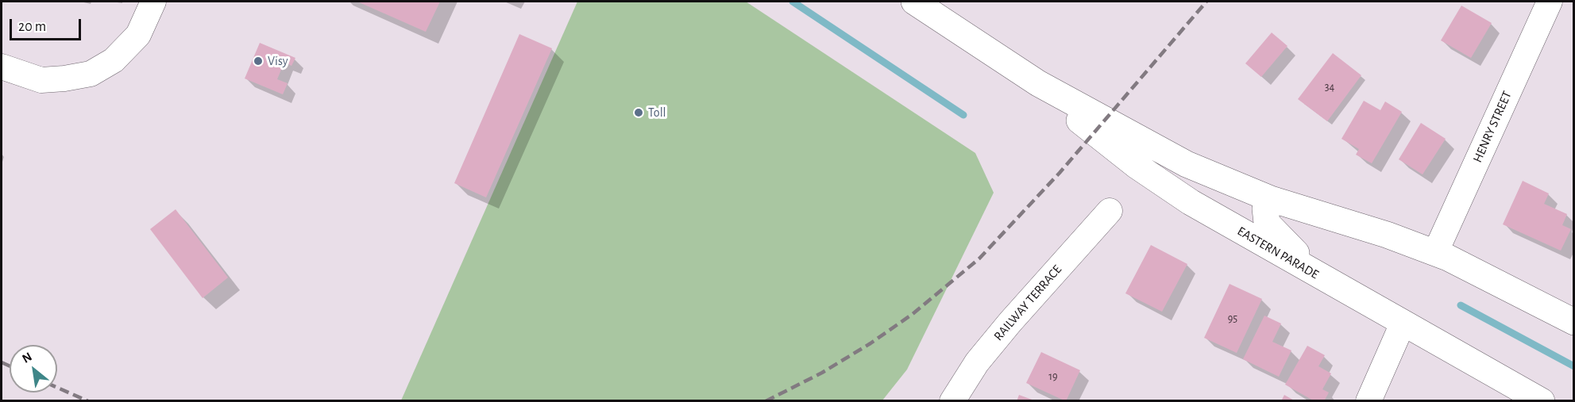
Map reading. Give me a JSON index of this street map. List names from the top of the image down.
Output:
{
  "streets": {
    "main road": ["EASTERN PARADE"],
    "street": ["HENRY STREET", "RAILWAY TERRACE"]
  },
  "crossings": [
    ["HENRY STREET", "EASTERN PARADE"]
  ],
  "places": ["Visy", "Toll"],
  "house_numbers": ["34", "95", "19"],
  "scale_bar": "20 m",
  "north": "top left"
}
